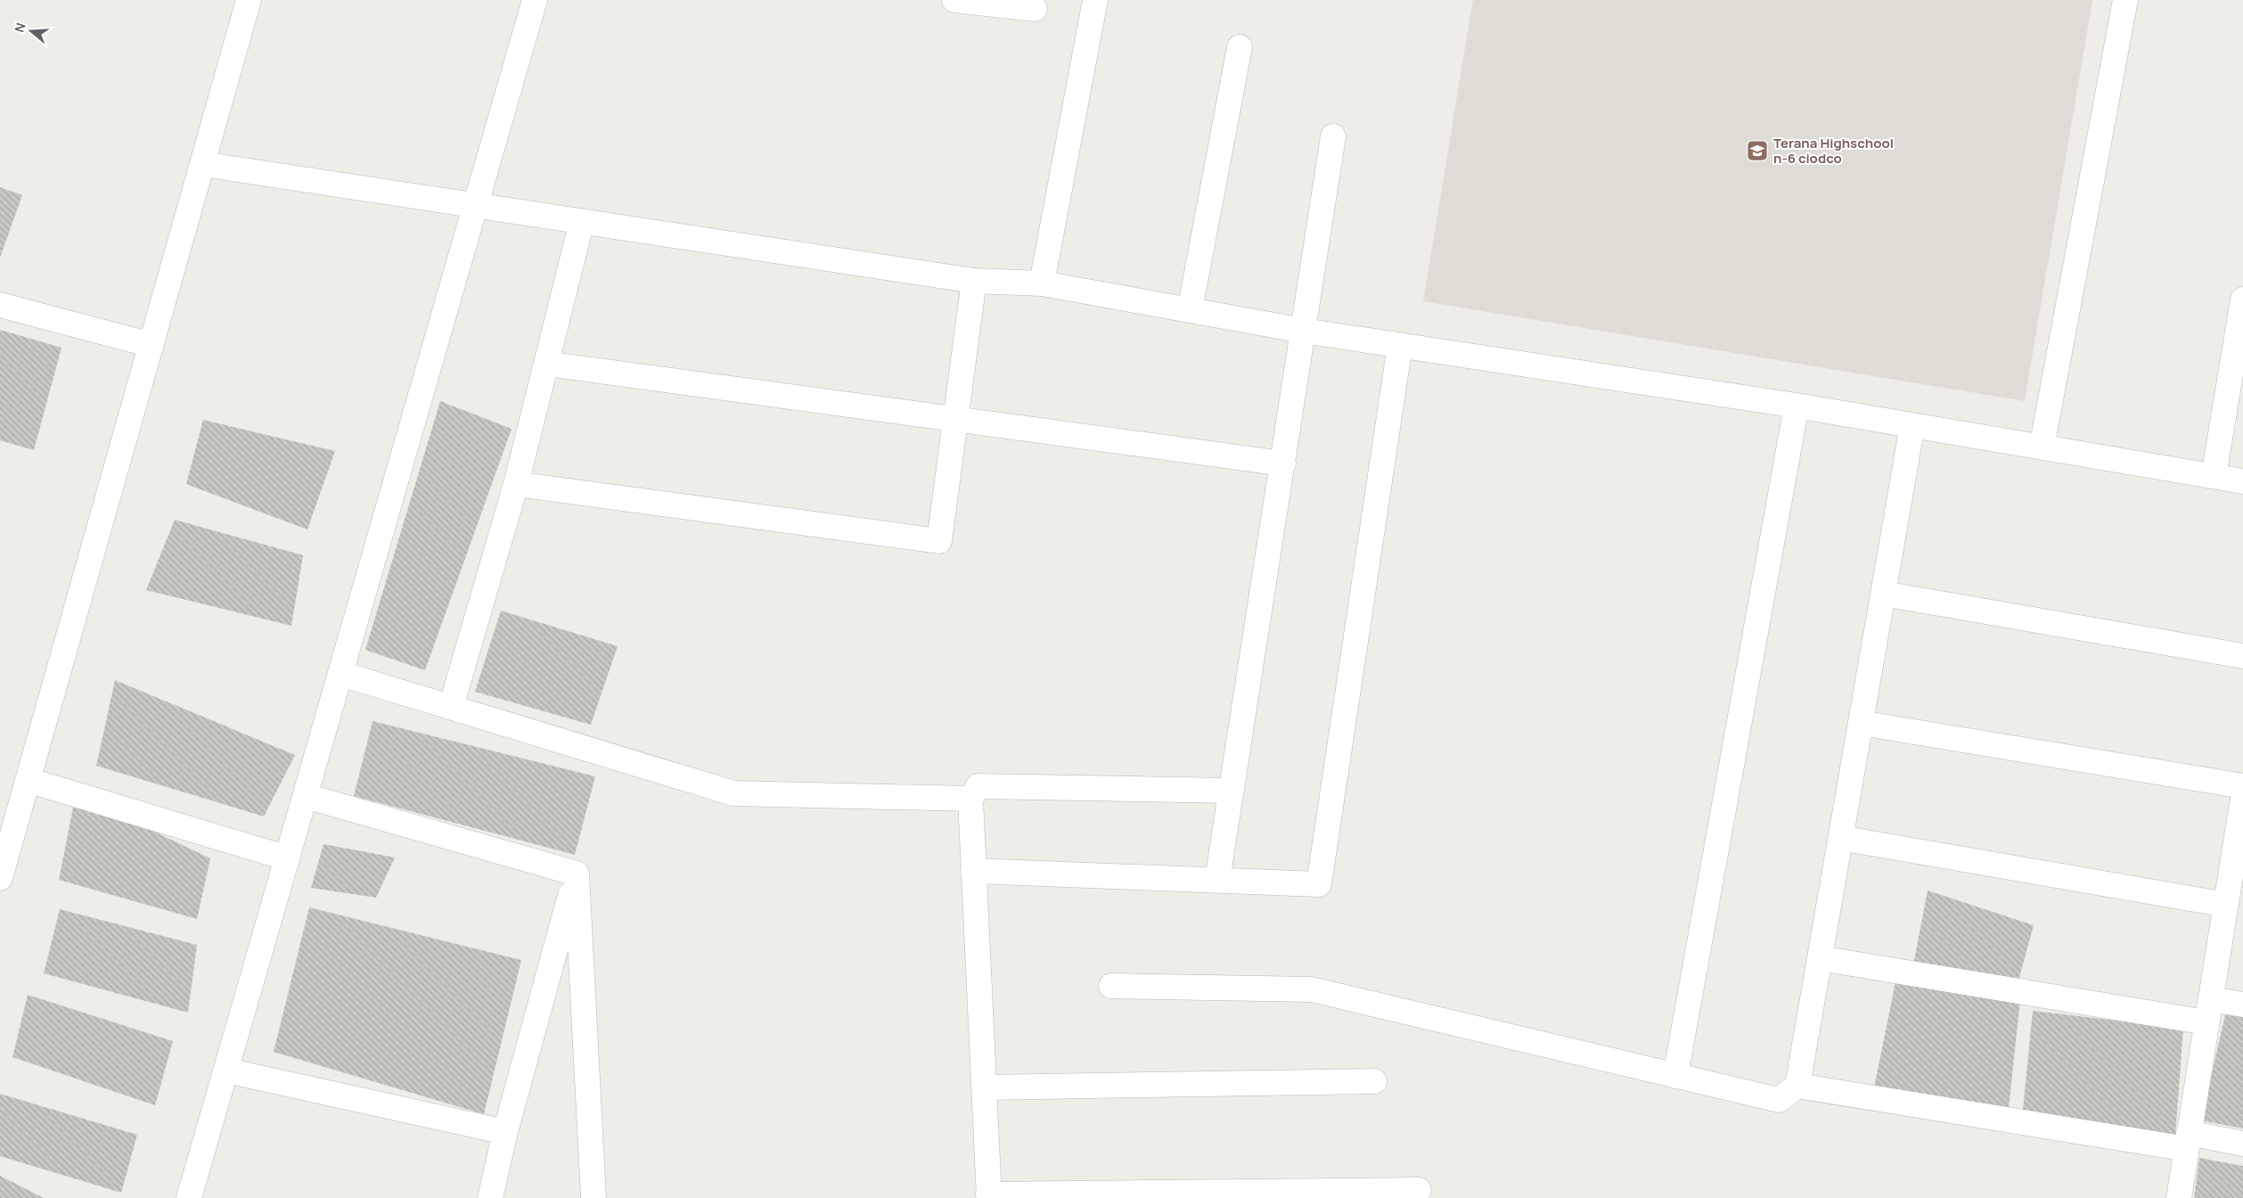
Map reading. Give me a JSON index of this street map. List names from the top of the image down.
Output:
{
  "places": {
    "school or university": ["Terana Highschool n-6 ciodco"]
  },
  "north": "left"
}
